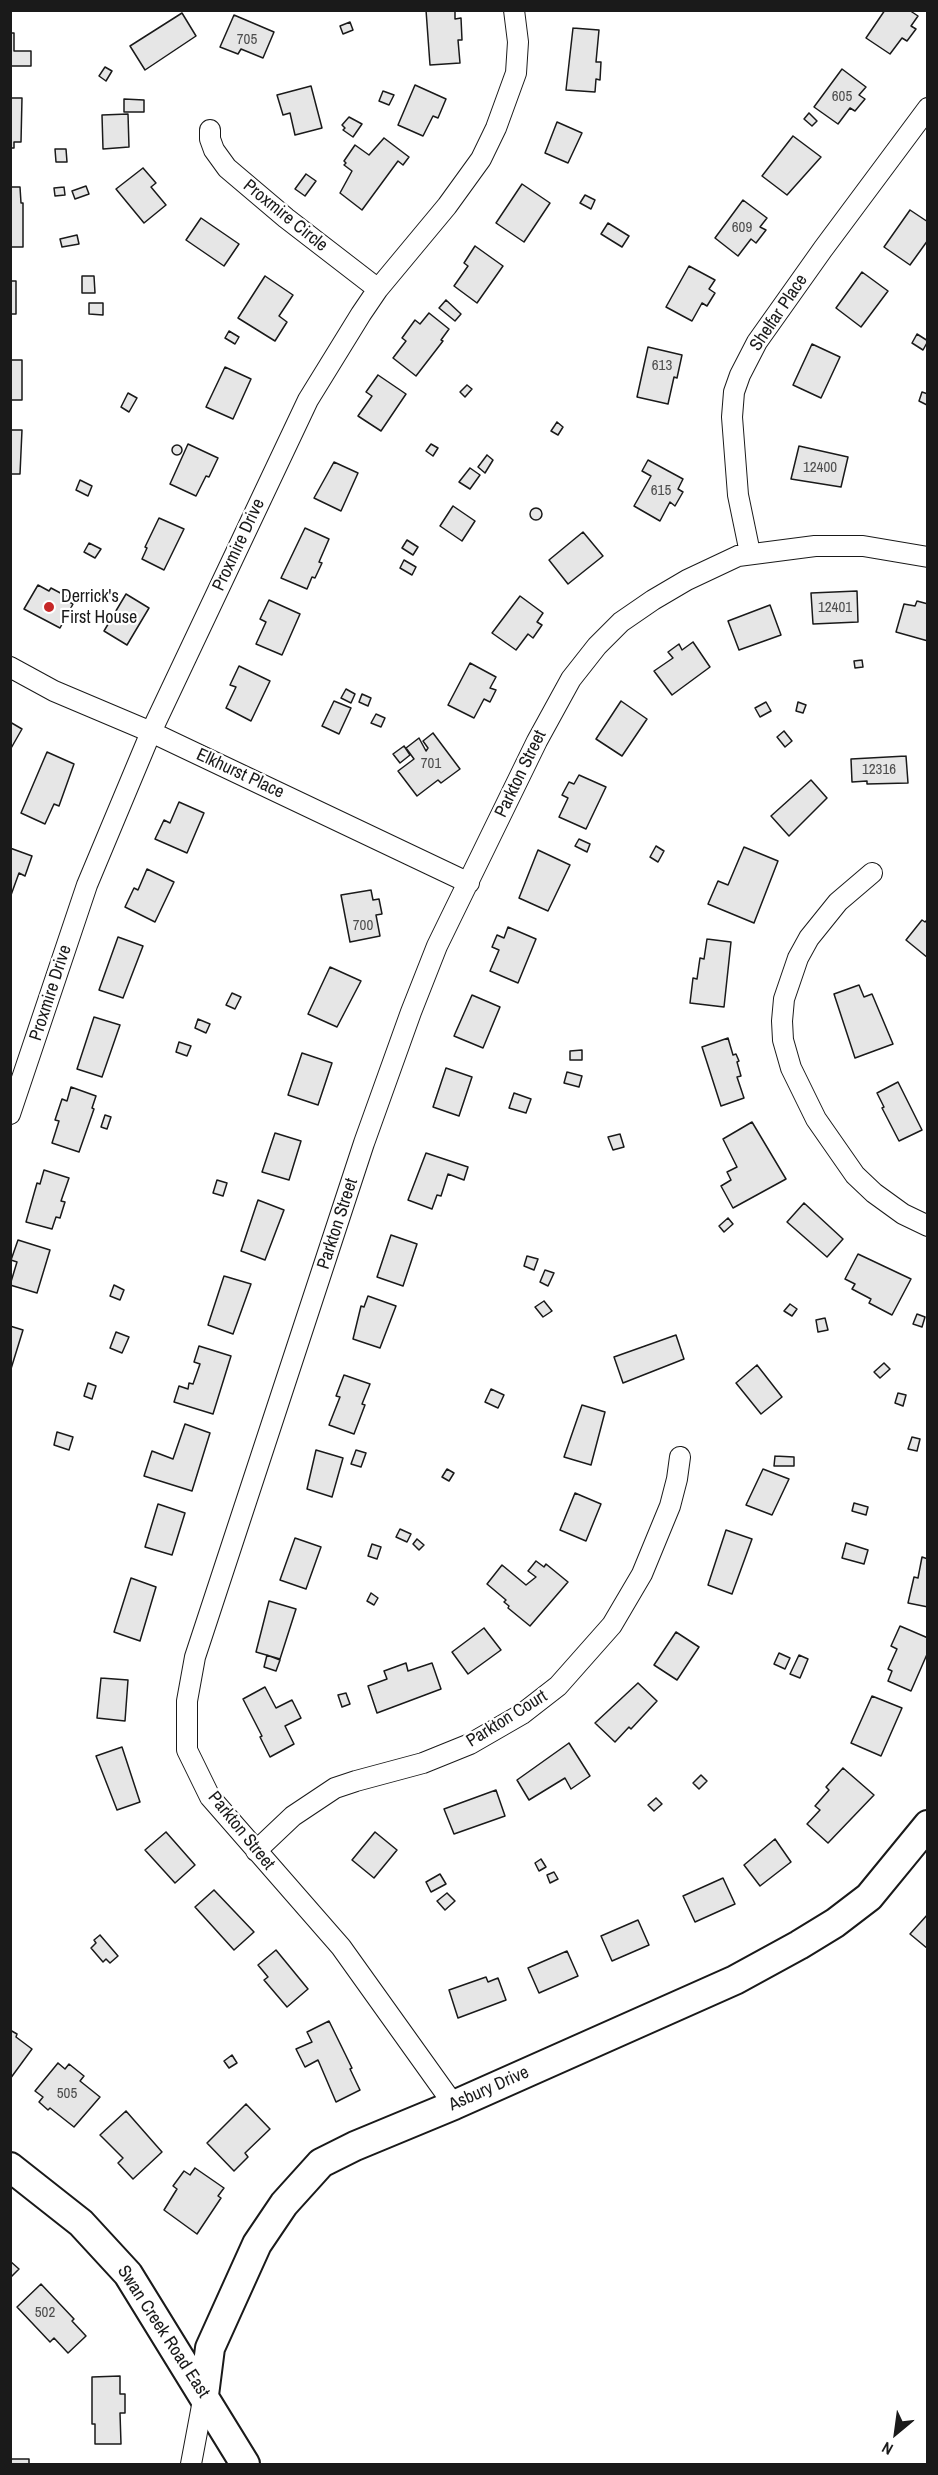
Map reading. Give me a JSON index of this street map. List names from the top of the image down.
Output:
{
  "streets": {
    "street": [
      "Proxmire Circle",
      "Shelfar Place",
      "Proxmire Drive",
      "Elkhurst Place",
      "Parkton Street",
      "Parkton Court",
      "Asbury Drive",
      "Swan Creek Road East"
    ]
  },
  "crossings": [
    ["Proxmire Circle", "Proxmire Drive"],
    ["Shelfar Place", "Parkton Street"],
    ["Proxmire Drive", "Elkhurst Place"],
    ["Elkhurst Place", "Parkton Street"],
    ["Parkton Street", "Parkton Court"],
    ["Parkton Street", "Asbury Drive"],
    ["Asbury Drive", "Swan Creek Road East"]
  ],
  "places": ["Derrick's First House"],
  "house_numbers": [
    "705",
    "605",
    "609",
    "613",
    "12400",
    "615",
    "12401",
    "701",
    "12316",
    "700",
    "505",
    "502"
  ],
  "north": "bottom left"
}
